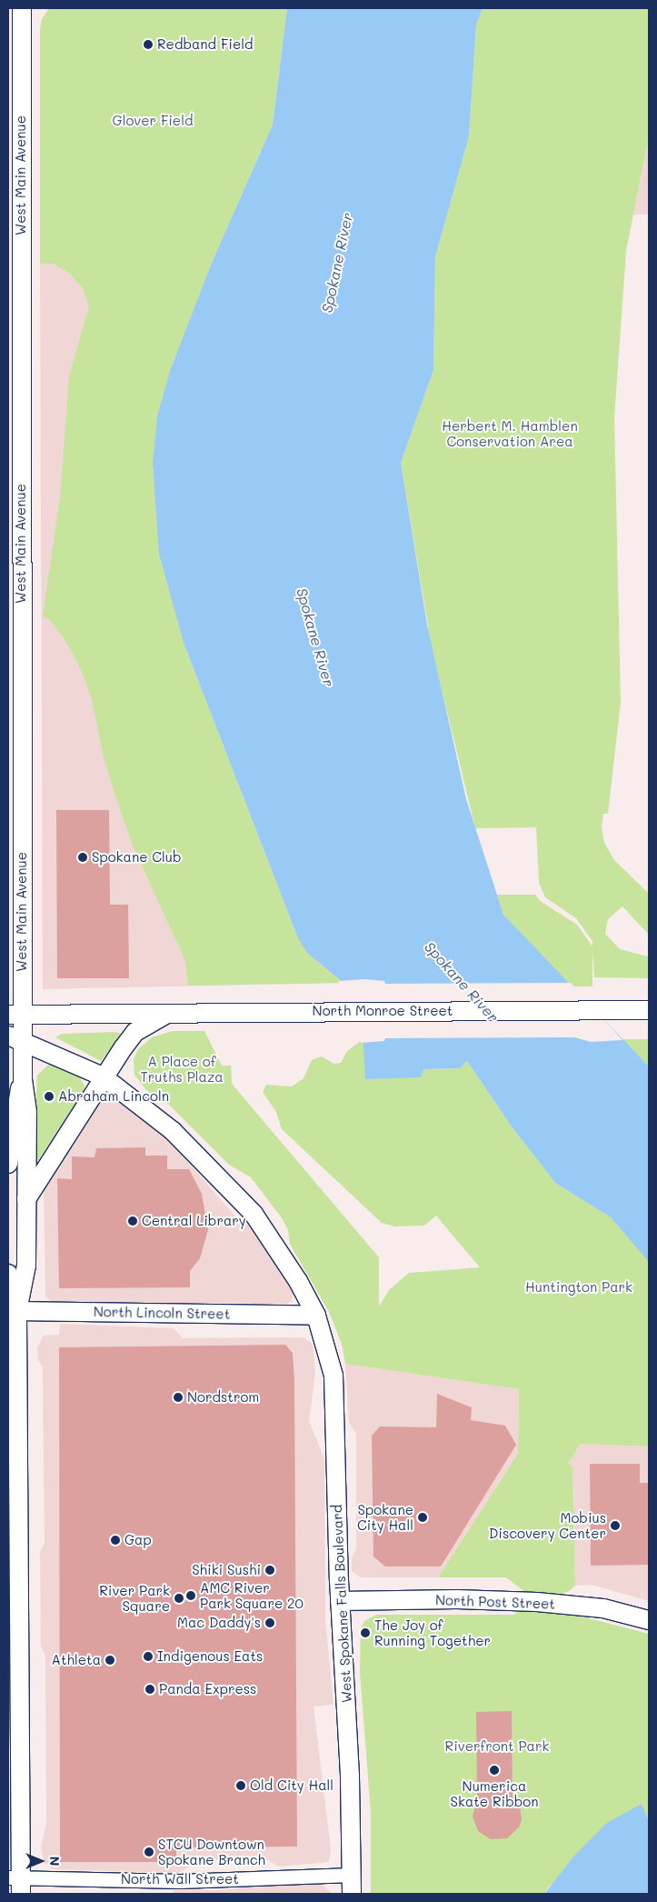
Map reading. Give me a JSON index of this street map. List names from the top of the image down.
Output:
{
  "streets": {
    "main road": [
      "West Main Avenue",
      "North Monroe Street",
      "North Lincoln Street",
      "North Post Street",
      "West Spokane Falls Boulevard"
    ],
    "street": ["North Wall Street"]
  },
  "crossings": [
    ["West Main Avenue", "North Monroe Street"],
    ["West Main Avenue", "North Lincoln Street"],
    ["West Main Avenue", "West Spokane Falls Boulevard"],
    ["West Main Avenue", "North Wall Street"],
    ["North Monroe Street", "West Spokane Falls Boulevard"],
    ["North Lincoln Street", "West Spokane Falls Boulevard"],
    ["North Post Street", "West Spokane Falls Boulevard"],
    ["West Spokane Falls Boulevard", "North Wall Street"]
  ],
  "water": ["Spokane River"],
  "parks": [
    "Glover Field",
    "Herbert M. Hamblen Conservation Area",
    "A Place of Truths Plaza",
    "Huntington Park",
    "Riverfront Park"
  ],
  "places": [
    "Redband Field",
    "Spokane Club",
    "Abraham Lincoln",
    "Central Library",
    "Nordstrom",
    "Spokane City Hall",
    "Mobius Discovery Center",
    "Gap",
    "Shiki Sushi",
    "AMC River Park Square 20",
    "River Park Square",
    "Mac Daddy's",
    "The Joy of Running Together",
    "Indigenous Eats",
    "Athleta",
    "Panda Express",
    "Numerica Skate Ribbon",
    "Old City Hall",
    "STCU Downtown Spokane Branch"
  ],
  "north": "right"
}
